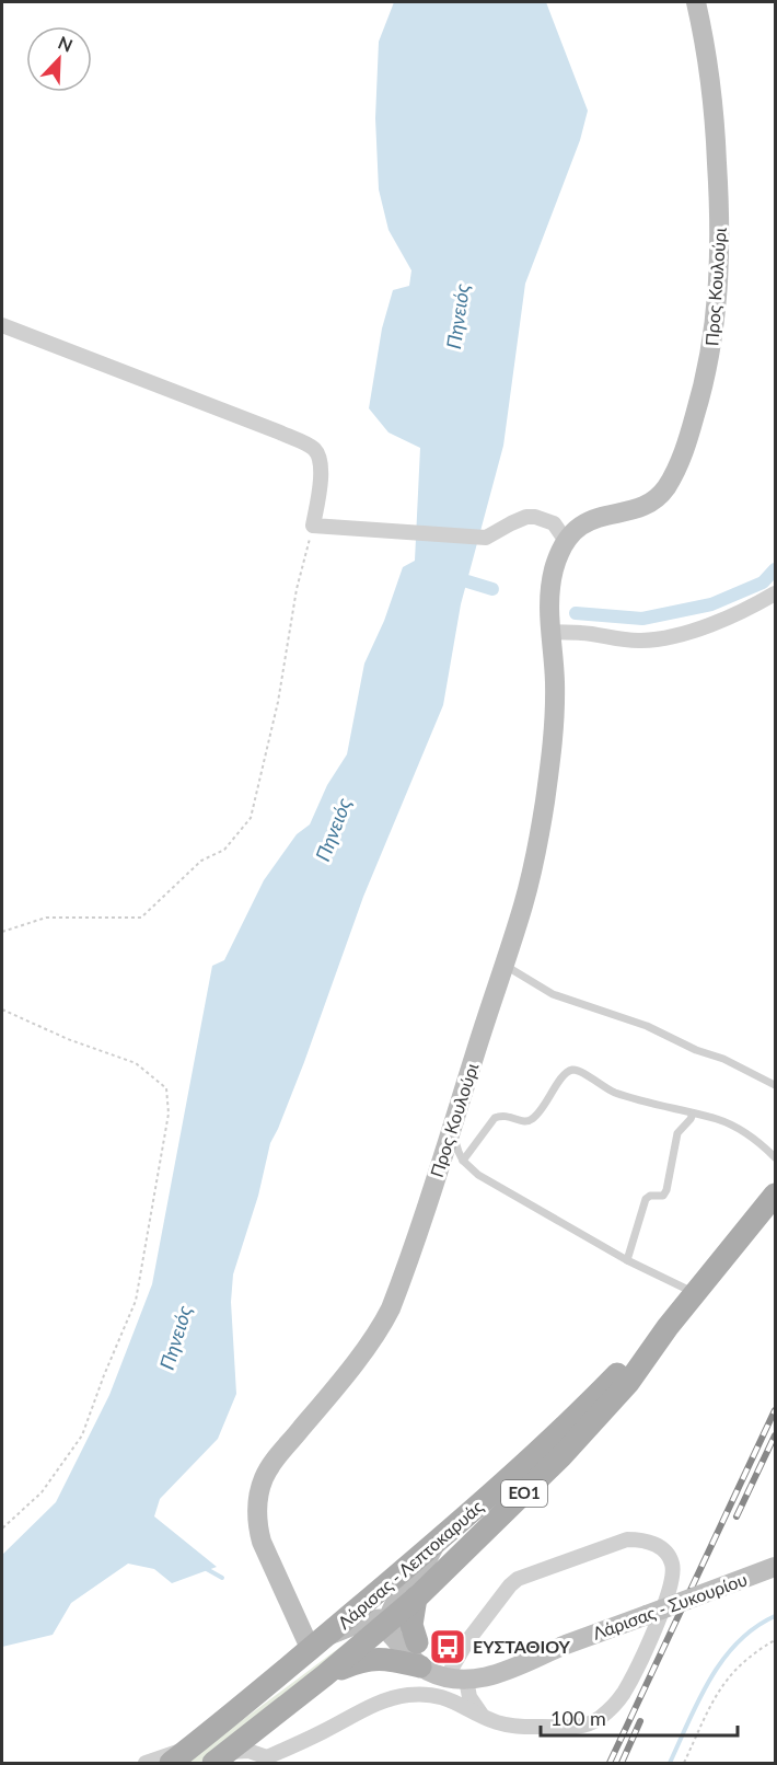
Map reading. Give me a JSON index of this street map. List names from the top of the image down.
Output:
{
  "streets": {
    "main road": ["ΕΟ1", "Λάρισας - Λεπτοκαρυάς"],
    "street": ["Προς Κουλούρι", "Λάρισας - Συκουρίου"]
  },
  "crossings": [
    ["Προς Κουλούρι", "Λάρισας - Λεπτοκαρυάς"],
    ["Λάρισας - Λεπτοκαρυάς", "Λάρισας - Συκουρίου"]
  ],
  "water": ["Πηνειός"],
  "places": {
    "bus stop": ["ΕΥΣΤΑΘΙΟΥ"]
  },
  "scale_bar": "100 m",
  "north": "top right"
}
